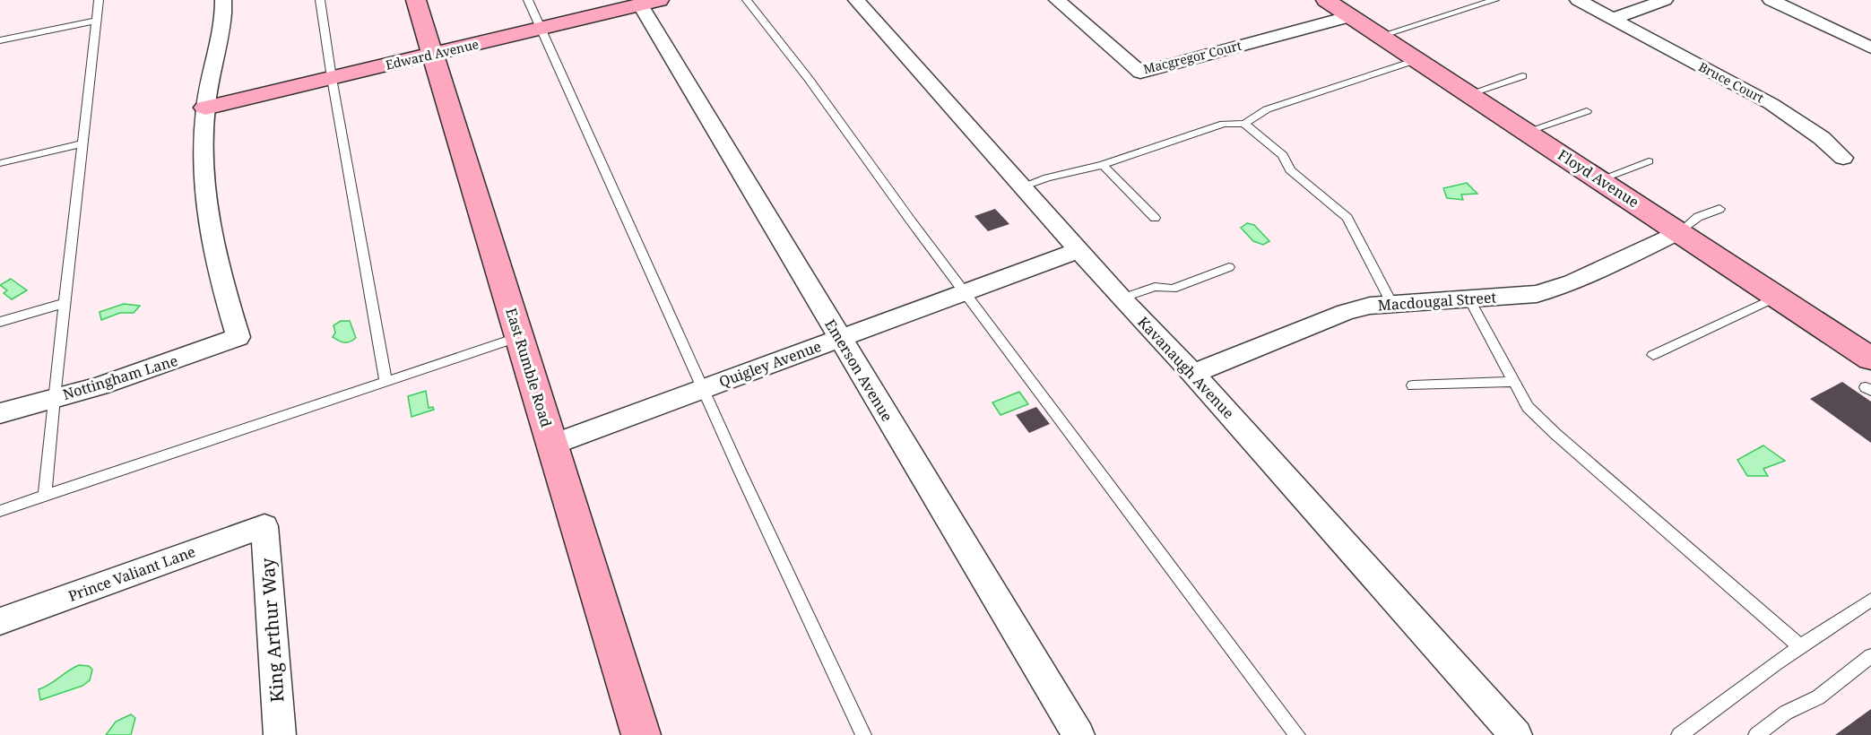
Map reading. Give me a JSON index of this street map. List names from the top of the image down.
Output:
{
  "streets": {
    "street": [
      "Edward Avenue",
      "Macgregor Court",
      "Bruce Court",
      "Floyd Avenue",
      "Macdougal Street",
      "Quigley Avenue",
      "East Rumble Road",
      "Kavanaugh Avenue",
      "Emerson Avenue",
      "Nottingham Lane",
      "Prince Valiant Lane",
      "King Arthur Way"
    ]
  },
  "crossings": [
    ["Edward Avenue", "East Rumble Road"],
    ["Edward Avenue", "Emerson Avenue"],
    ["Edward Avenue", "Nottingham Lane"],
    ["Macgregor Court", "Floyd Avenue"],
    ["Floyd Avenue", "Macdougal Street"],
    ["Macdougal Street", "Kavanaugh Avenue"],
    ["Quigley Avenue", "East Rumble Road"],
    ["Quigley Avenue", "Kavanaugh Avenue"],
    ["Quigley Avenue", "Emerson Avenue"],
    ["Prince Valiant Lane", "King Arthur Way"]
  ]
}
